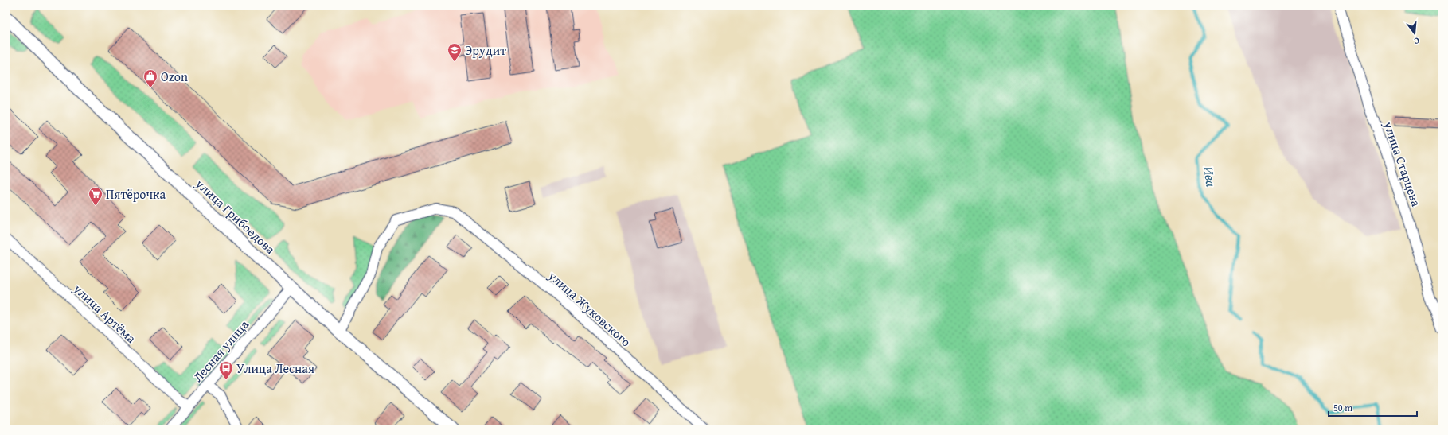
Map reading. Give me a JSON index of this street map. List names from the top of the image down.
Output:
{
  "streets": {
    "street": [
      "улица Старцева",
      "улица Грибоедова",
      "улица Жуковского",
      "улица Артёма",
      "Лесная улица"
    ]
  },
  "crossings": [
    ["улица Грибоедова", "улица Жуковского"],
    ["улица Грибоедова", "Лесная улица"],
    ["улица Артёма", "Лесная улица"]
  ],
  "water": ["Ива"],
  "places": {
    "school or university": ["Эрудит"],
    "shop": ["Ozon"],
    "supermarket": ["Пятёрочка"],
    "bus stop": ["Улица Лесная"]
  },
  "scale_bar": "50 m",
  "north": "bottom"
}
